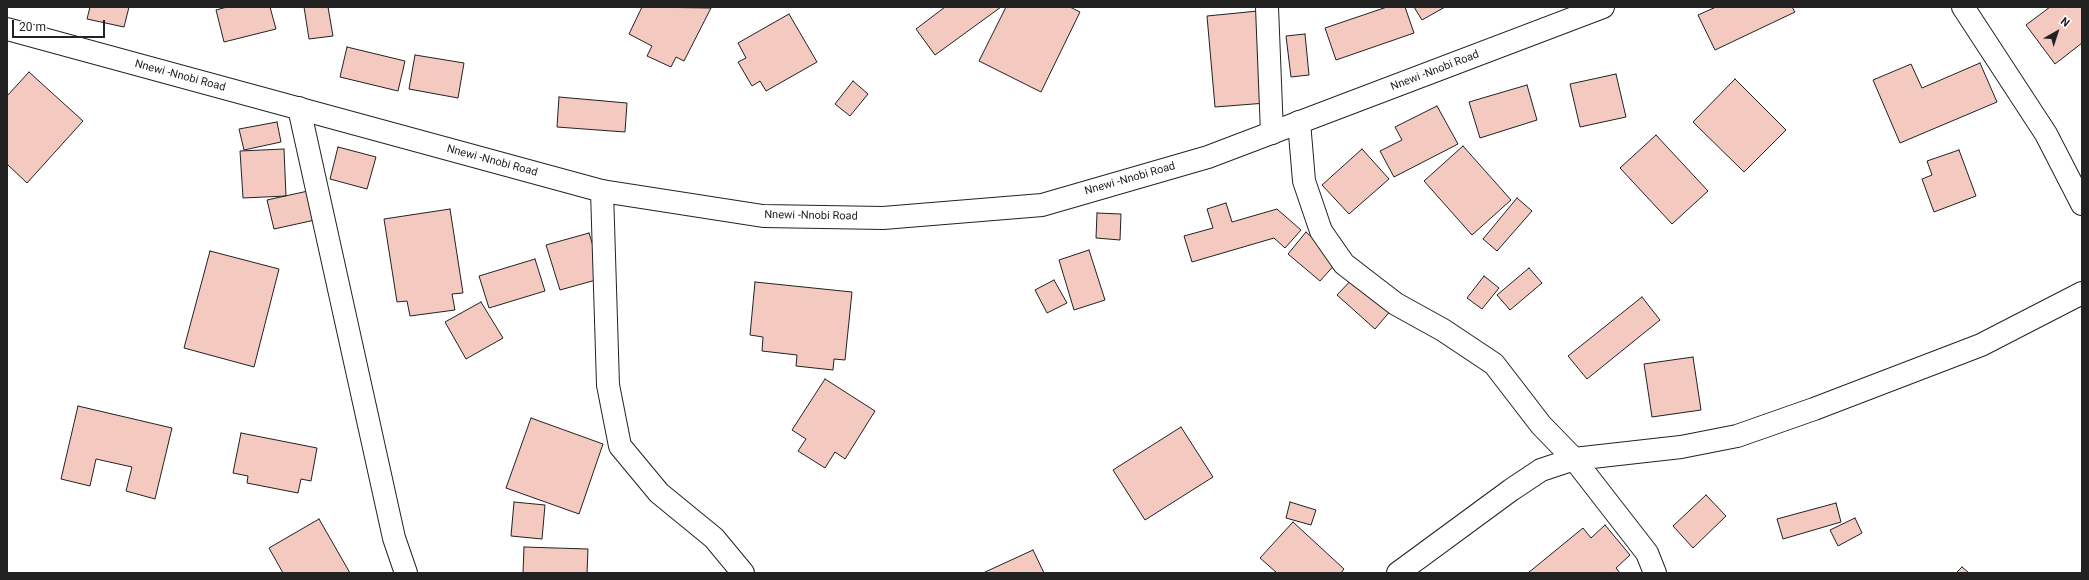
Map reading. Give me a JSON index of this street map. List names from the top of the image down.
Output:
{
  "streets": {
    "street": ["Nnewi -Nnobi Road"]
  },
  "scale_bar": "20 m",
  "north": "top right"
}
